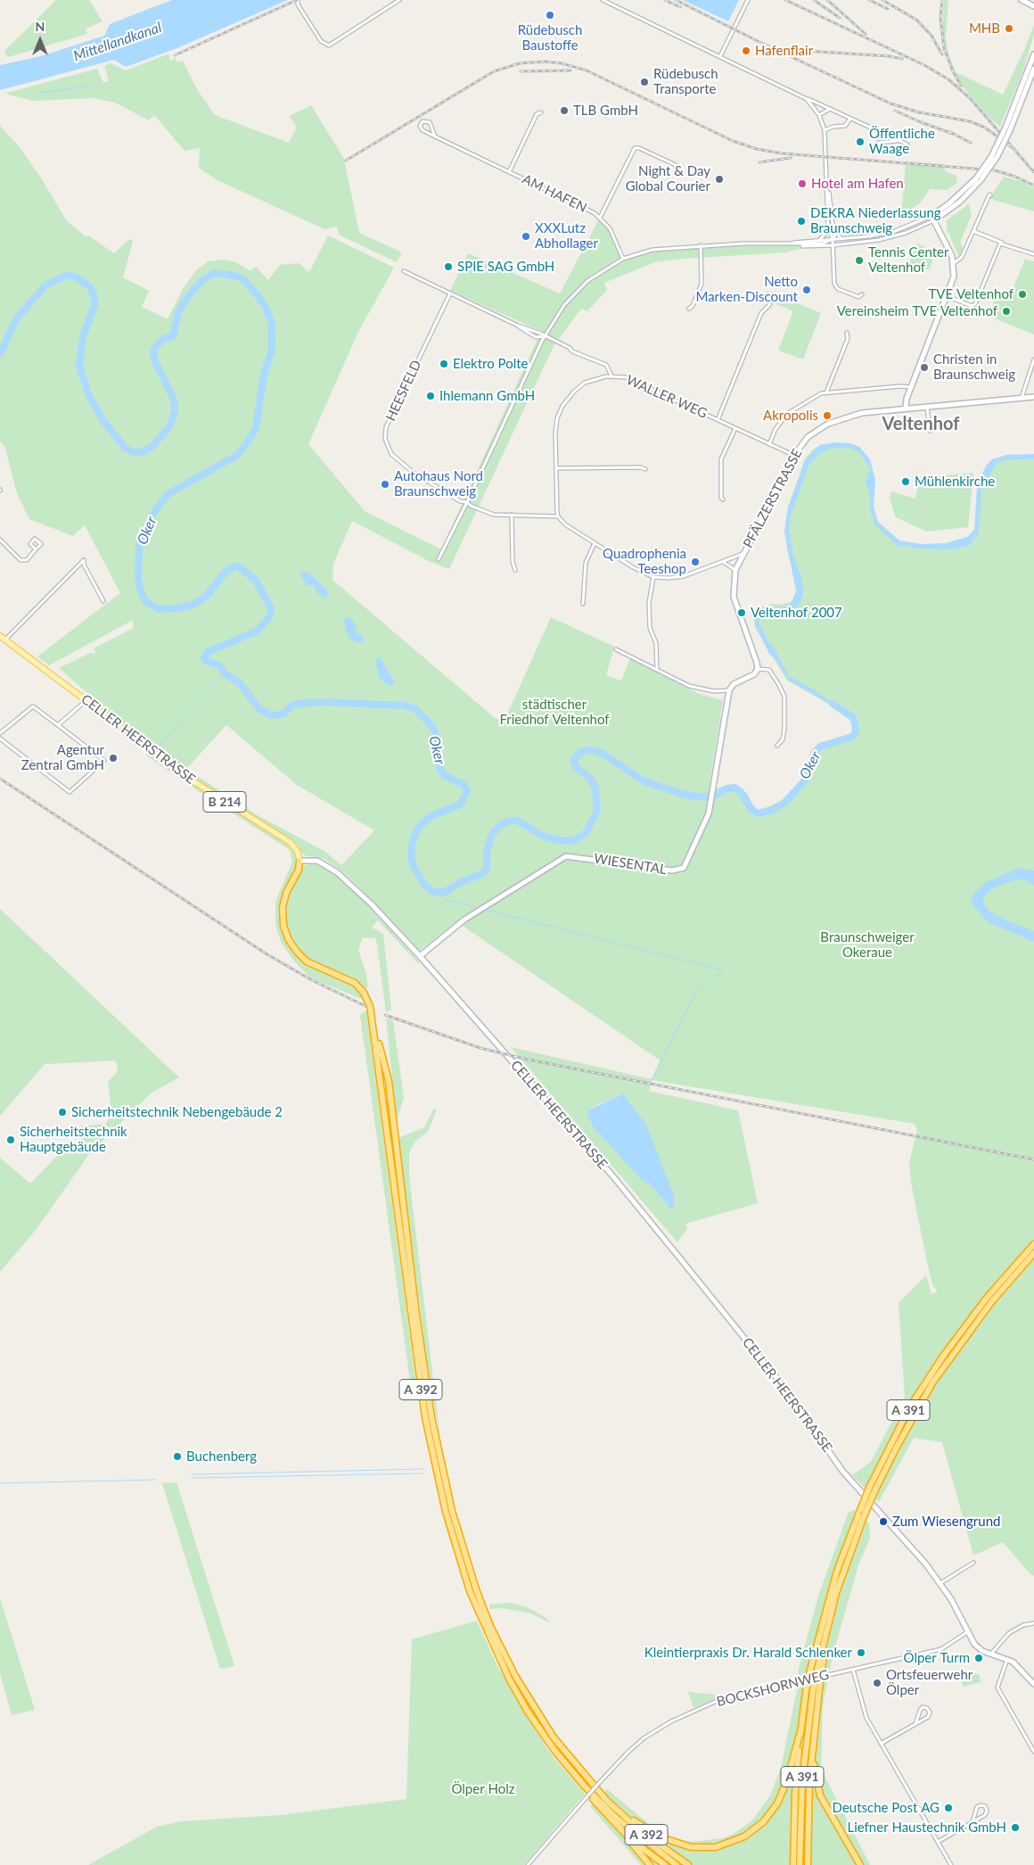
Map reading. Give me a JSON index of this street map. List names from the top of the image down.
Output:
{
  "streets": {
    "highway": ["A 392", "A 391"],
    "main road": ["CELLER HEERSTRASSE", "B 214"],
    "street": [
      "AM HAFEN",
      "HEESFELD",
      "WALLER WEG",
      "PFÄLZERSTRASSE",
      "WIESENTAL",
      "BOCKSHORNWEG"
    ]
  },
  "crossings": [
    ["HEESFELD", "WALLER WEG"],
    ["WALLER WEG", "PFÄLZERSTRASSE"],
    ["CELLER HEERSTRASSE", "WIESENTAL"],
    ["CELLER HEERSTRASSE", "BOCKSHORNWEG"]
  ],
  "districts": ["Veltenhof"],
  "water": ["Mittellandkanal", "Oker"],
  "parks": ["städtischer Friedhof Veltenhof", "Braunschweiger Okeraue", "Ölper Holz"],
  "places": [
    "Rüdebusch Baustoffe",
    "MHB",
    "Hafenflair",
    "Rüdebusch Transporte",
    "TLB GmbH",
    "Öffentliche Waage",
    "Night & Day Global Courier",
    "Hotel am Hafen",
    "DEKRA Niederlassung Braunschweig",
    "XXXLutz Abhollager",
    "Tennis Center Veltenhof",
    "SPIE SAG GmbH",
    "Netto Marken-Discount",
    "TVE Veltenhof",
    "Vereinsheim TVE Veltenhof",
    "Elektro Polte",
    "Christen in Braunschweig",
    "Ihlemann GmbH",
    "Akropolis",
    "Mühlenkirche",
    "Autohaus Nord Braunschweig",
    "Quadrophenia Teeshop",
    "Veltenhof 2007",
    "Agentur Zentral GmbH",
    "Sicherheitstechnik Nebengebäude 2",
    "Sicherheitstechnik Hauptgebäude",
    "Buchenberg",
    "Zum Wiesengrund",
    "Kleintierpraxis Dr. Harald Schlenker",
    "Ölper Turm",
    "Ortsfeuerwehr Ölper",
    "Deutsche Post AG",
    "Liefner Haustechnik GmbH"
  ],
  "north": "top"
}
